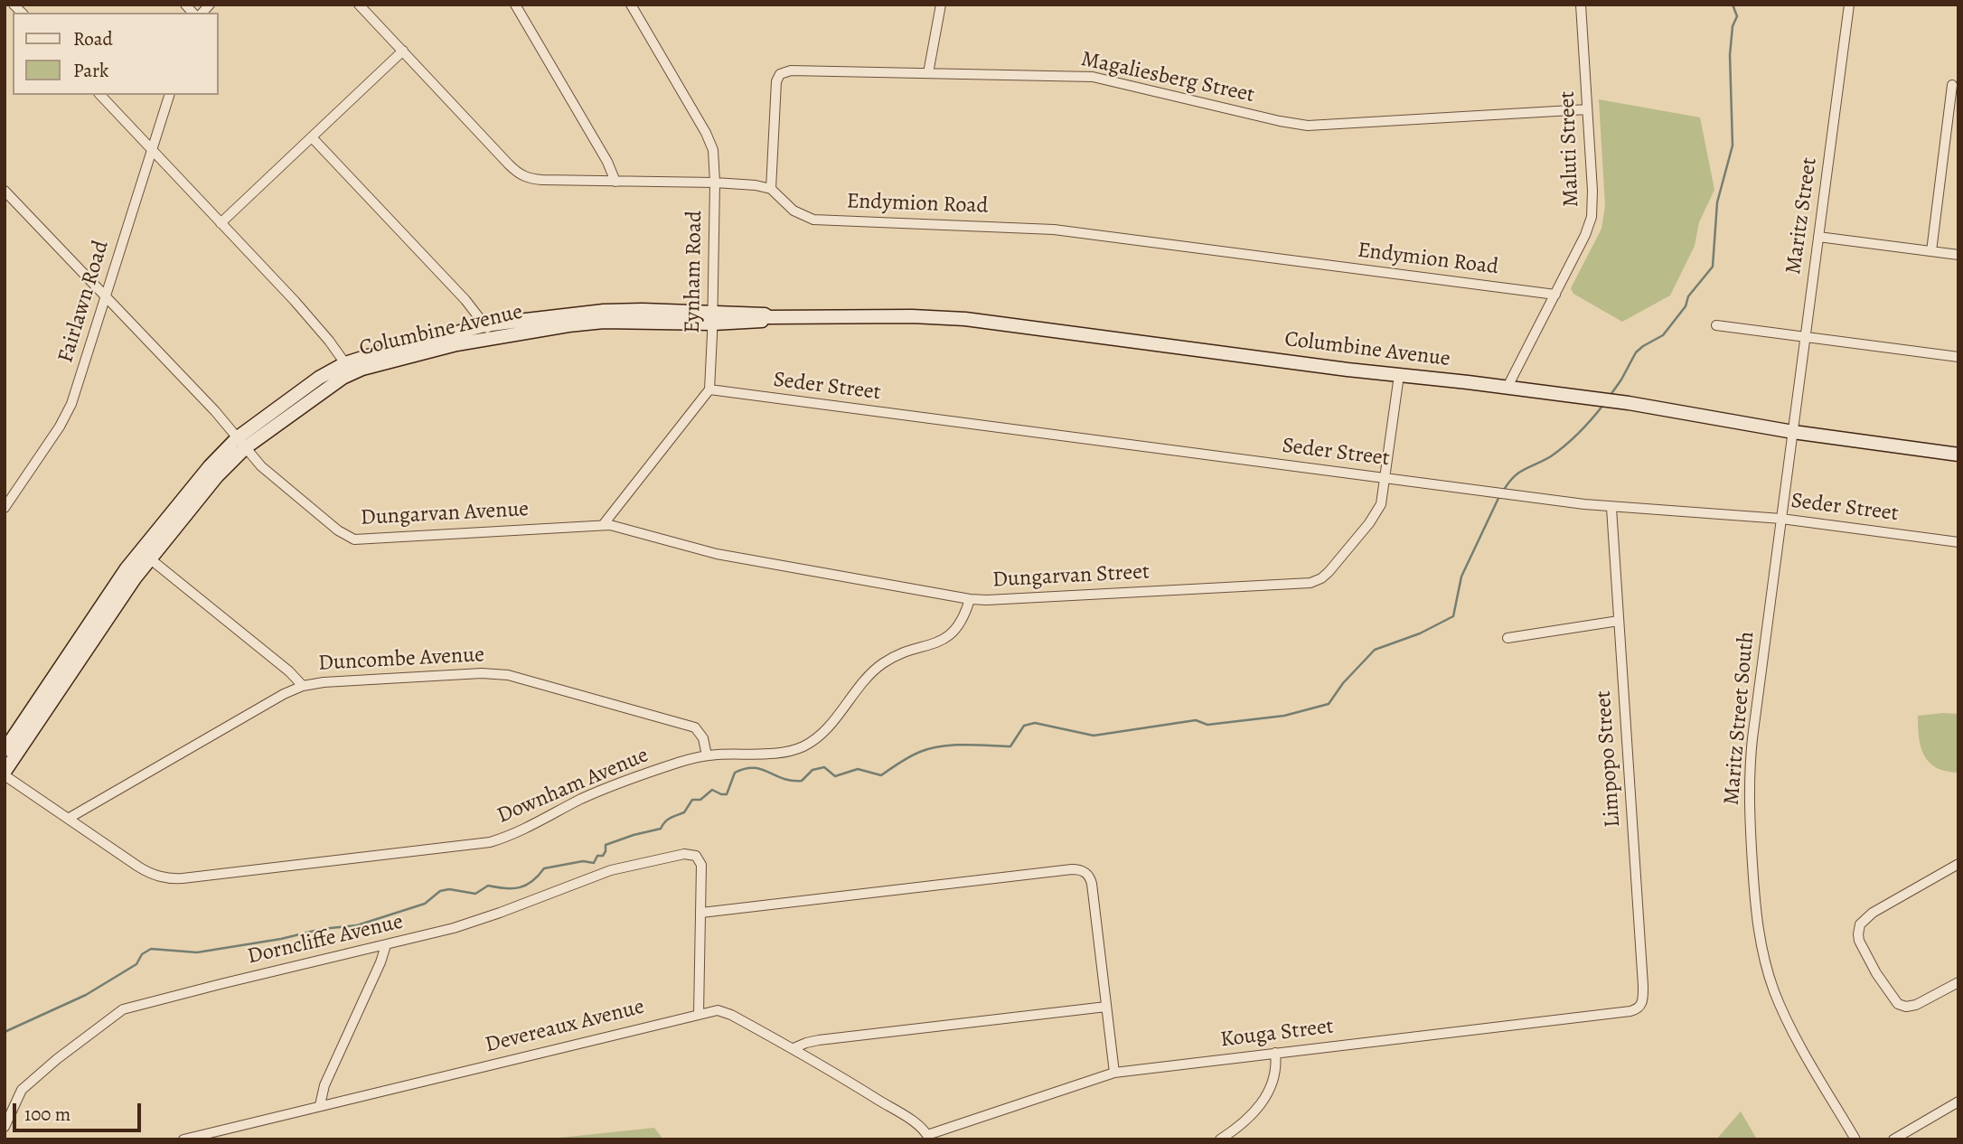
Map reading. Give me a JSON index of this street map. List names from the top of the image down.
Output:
{
  "streets": {
    "main road": ["Columbine Avenue"],
    "street": [
      "Magaliesberg Street",
      "Maluti Street",
      "Endymion Road",
      "Maritz Street",
      "Eynham Road",
      "Fairlawn Road",
      "Seder Street",
      "Dungarvan Avenue",
      "Dungarvan Street",
      "Duncombe Avenue",
      "Maritz Street South",
      "Limpopo Street",
      "Downham Avenue",
      "Dorncliffe Avenue",
      "Devereaux Avenue",
      "Kouga Street"
    ]
  },
  "crossings": [
    ["Magaliesberg Street", "Maluti Street"],
    ["Magaliesberg Street", "Endymion Road"],
    ["Maluti Street", "Endymion Road"],
    ["Maluti Street", "Columbine Avenue"],
    ["Maritz Street", "Columbine Avenue"],
    ["Maritz Street", "Maritz Street South"],
    ["Eynham Road", "Columbine Avenue"],
    ["Eynham Road", "Seder Street"],
    ["Fairlawn Road", "Dungarvan Avenue"],
    ["Columbine Avenue", "Dungarvan Avenue"],
    ["Columbine Avenue", "Dungarvan Street"],
    ["Columbine Avenue", "Maritz Street South"],
    ["Columbine Avenue", "Downham Avenue"],
    ["Seder Street", "Dungarvan Street"],
    ["Seder Street", "Maritz Street South"],
    ["Seder Street", "Limpopo Street"],
    ["Dungarvan Avenue", "Dungarvan Street"],
    ["Dungarvan Street", "Downham Avenue"],
    ["Duncombe Avenue", "Downham Avenue"],
    ["Limpopo Street", "Kouga Street"],
    ["Devereaux Avenue", "Kouga Street"]
  ],
  "legend": ["Road", "Park"],
  "scale_bar": "100 m"
}
